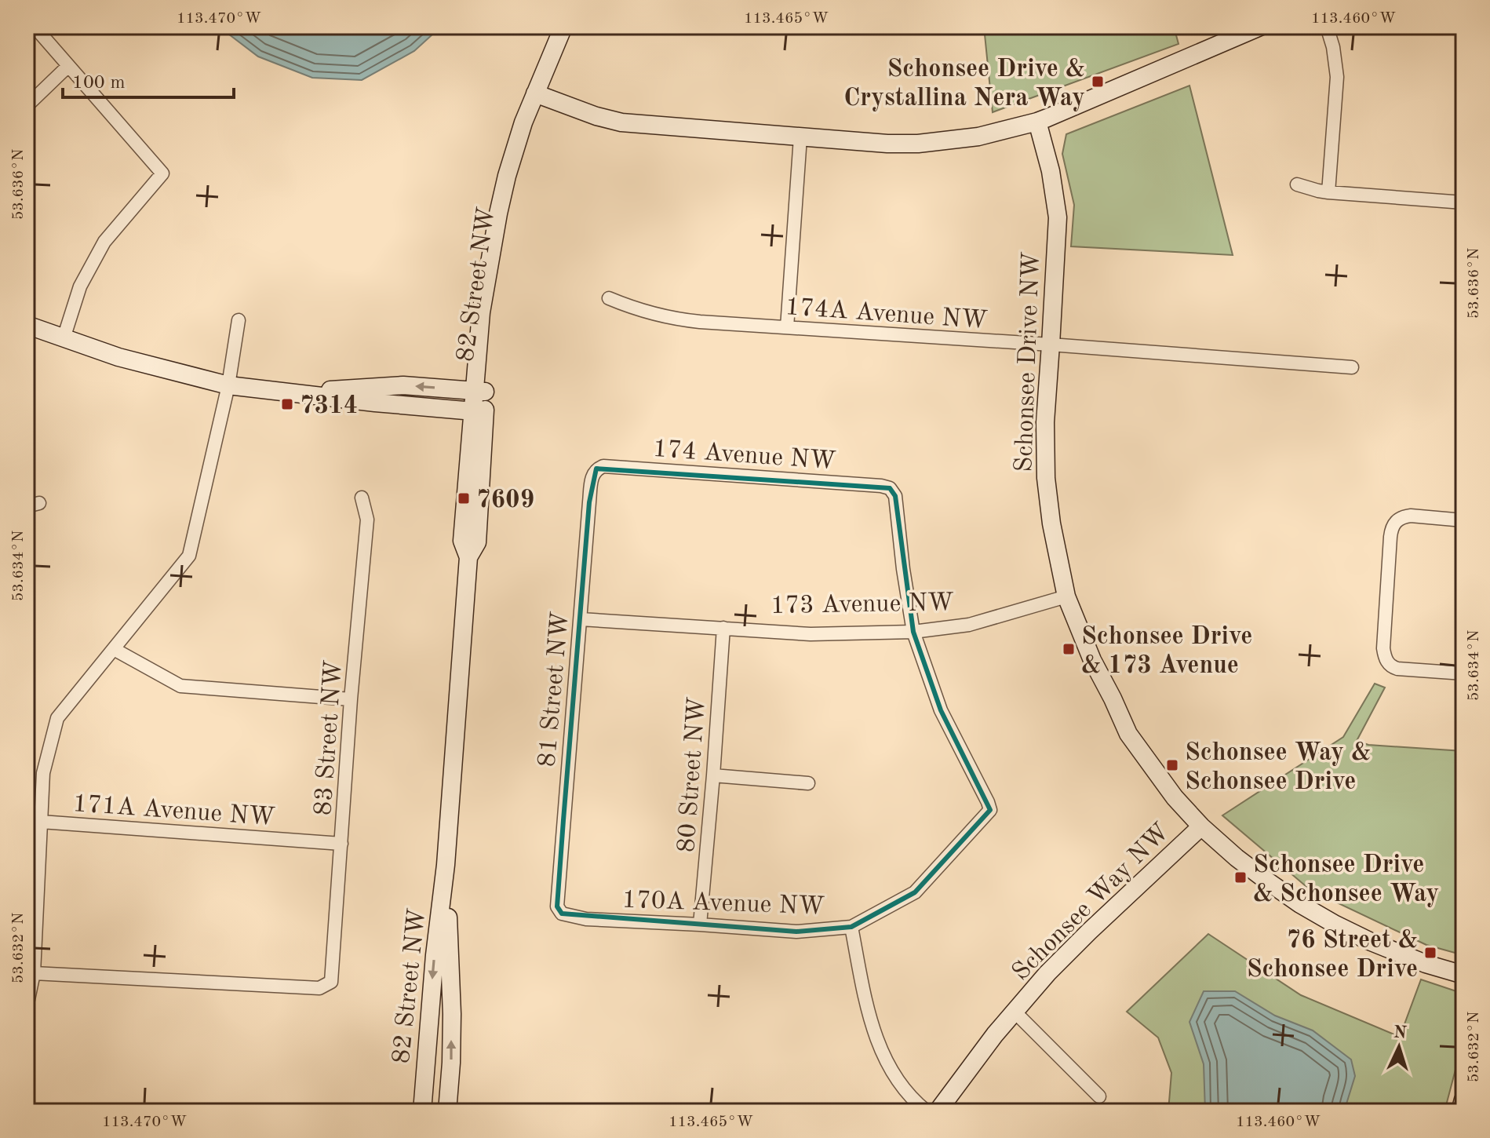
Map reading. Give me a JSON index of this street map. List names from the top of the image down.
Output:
{
  "streets": {
    "street": [
      "82 Street NW",
      "174A Avenue NW",
      "Schonsee Drive NW",
      "174 Avenue NW",
      "173 Avenue NW",
      "81 Street NW",
      "83 Street NW",
      "80 Street NW",
      "171A Avenue NW",
      "Schonsee Way NW",
      "170A Avenue NW"
    ]
  },
  "crossings": [
    ["174A Avenue NW", "Schonsee Drive NW"],
    ["Schonsee Drive NW", "173 Avenue NW"],
    ["Schonsee Drive NW", "Schonsee Way NW"],
    ["174 Avenue NW", "173 Avenue NW"],
    ["174 Avenue NW", "81 Street NW"],
    ["174 Avenue NW", "170A Avenue NW"],
    ["173 Avenue NW", "81 Street NW"],
    ["173 Avenue NW", "80 Street NW"],
    ["173 Avenue NW", "170A Avenue NW"],
    ["81 Street NW", "170A Avenue NW"],
    ["83 Street NW", "171A Avenue NW"],
    ["80 Street NW", "170A Avenue NW"]
  ],
  "places": {
    "transit": [
      "Schonsee Drive & Crystallina Nera Way",
      "7314",
      "7609",
      "Schonsee Drive & 173 Avenue",
      "Schonsee Way & Schonsee Drive",
      "Schonsee Drive & Schonsee Way",
      "76 Street & Schonsee Drive"
    ]
  },
  "scale_bar": "100 m",
  "north": "top",
  "coordinates": [
    "113.470°W",
    "113.465°W",
    "113.460°W",
    "53.636°N",
    "53.634°N",
    "53.632°N"
  ]
}
